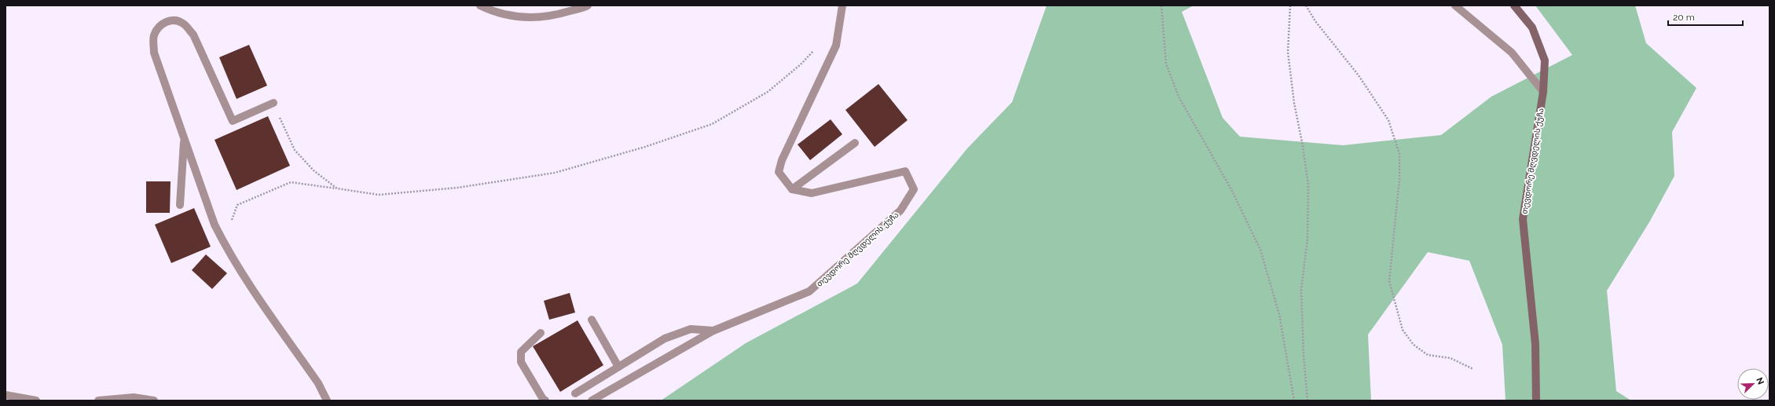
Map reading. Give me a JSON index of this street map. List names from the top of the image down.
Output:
{
  "streets": {
    "street": ["თევდორე მღვდელის ქუჩა"]
  },
  "scale_bar": "20 m",
  "north": "top right"
}
